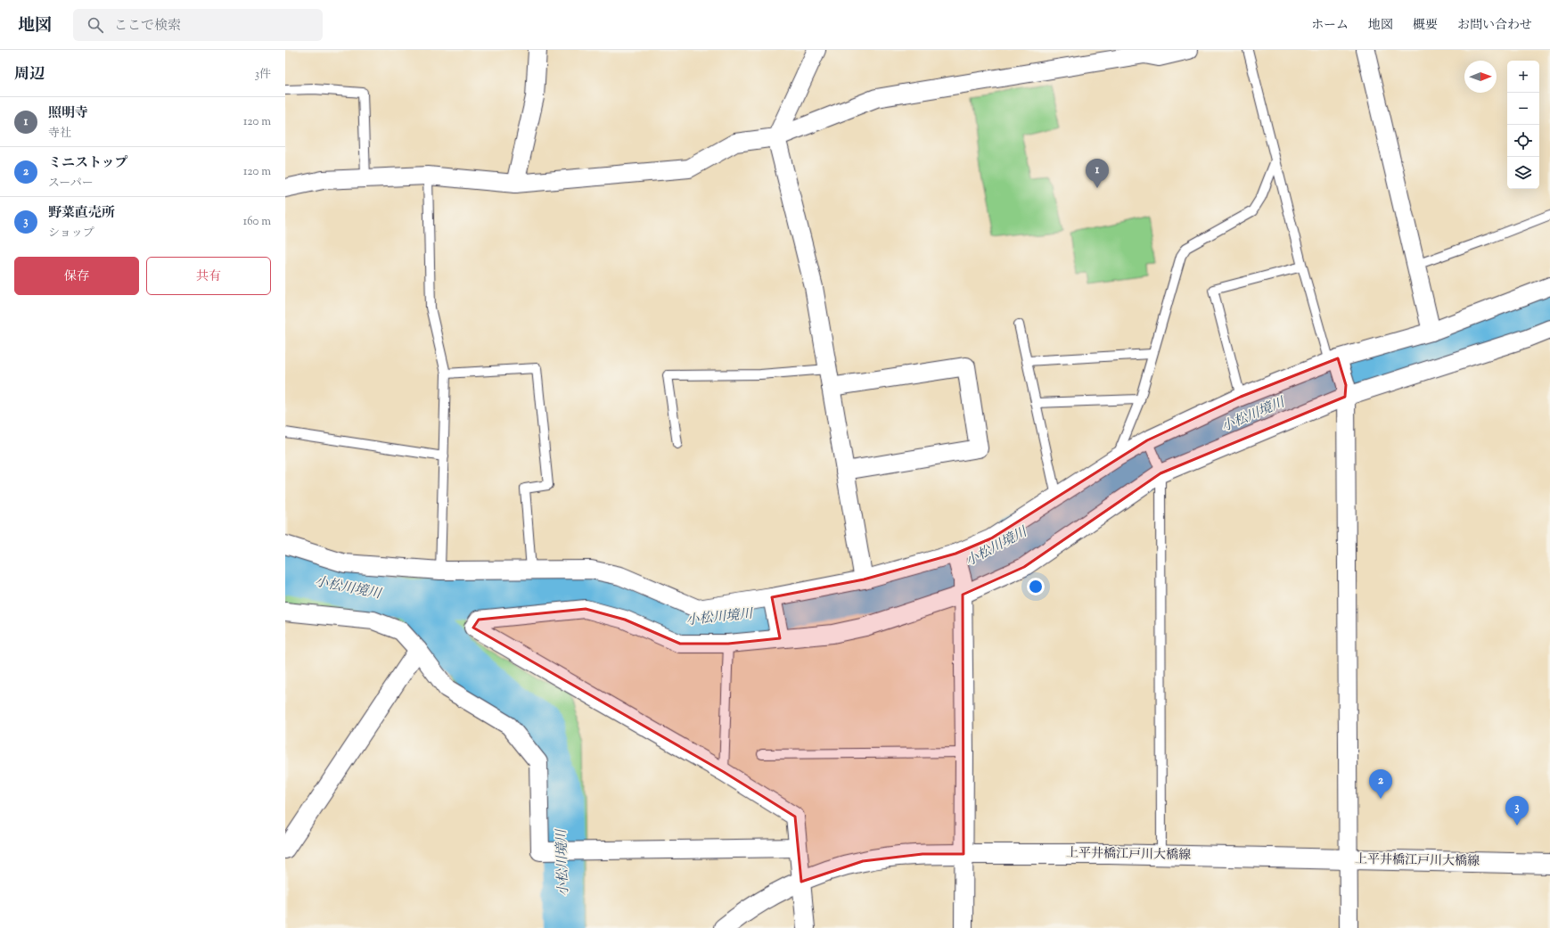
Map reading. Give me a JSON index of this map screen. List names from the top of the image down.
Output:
{
  "streets": {
    "street": ["上平井橋江戸川大橋線"]
  },
  "water": ["小松川境川"],
  "north": "right",
  "page": {
    "header": "地図",
    "search": "ここで検索",
    "nav": [
      "ホーム",
      "地図",
      "概要",
      "お問い合わせ"
    ],
    "heading": ["周辺", "3件"],
    "map_buttons": ["+", "−"],
    "list": [
      {
        "mark": "1",
        "name": "照明寺",
        "note": "寺社",
        "value": "120 m"
      },
      {
        "mark": "2",
        "name": "ミニストップ",
        "note": "スーパー",
        "value": "120 m"
      },
      {
        "mark": "3",
        "name": "野菜直売所",
        "note": "ショップ",
        "value": "160 m"
      }
    ],
    "pins": ["1", "2", "3"],
    "buttons": ["保存", "共有"]
  }
}
